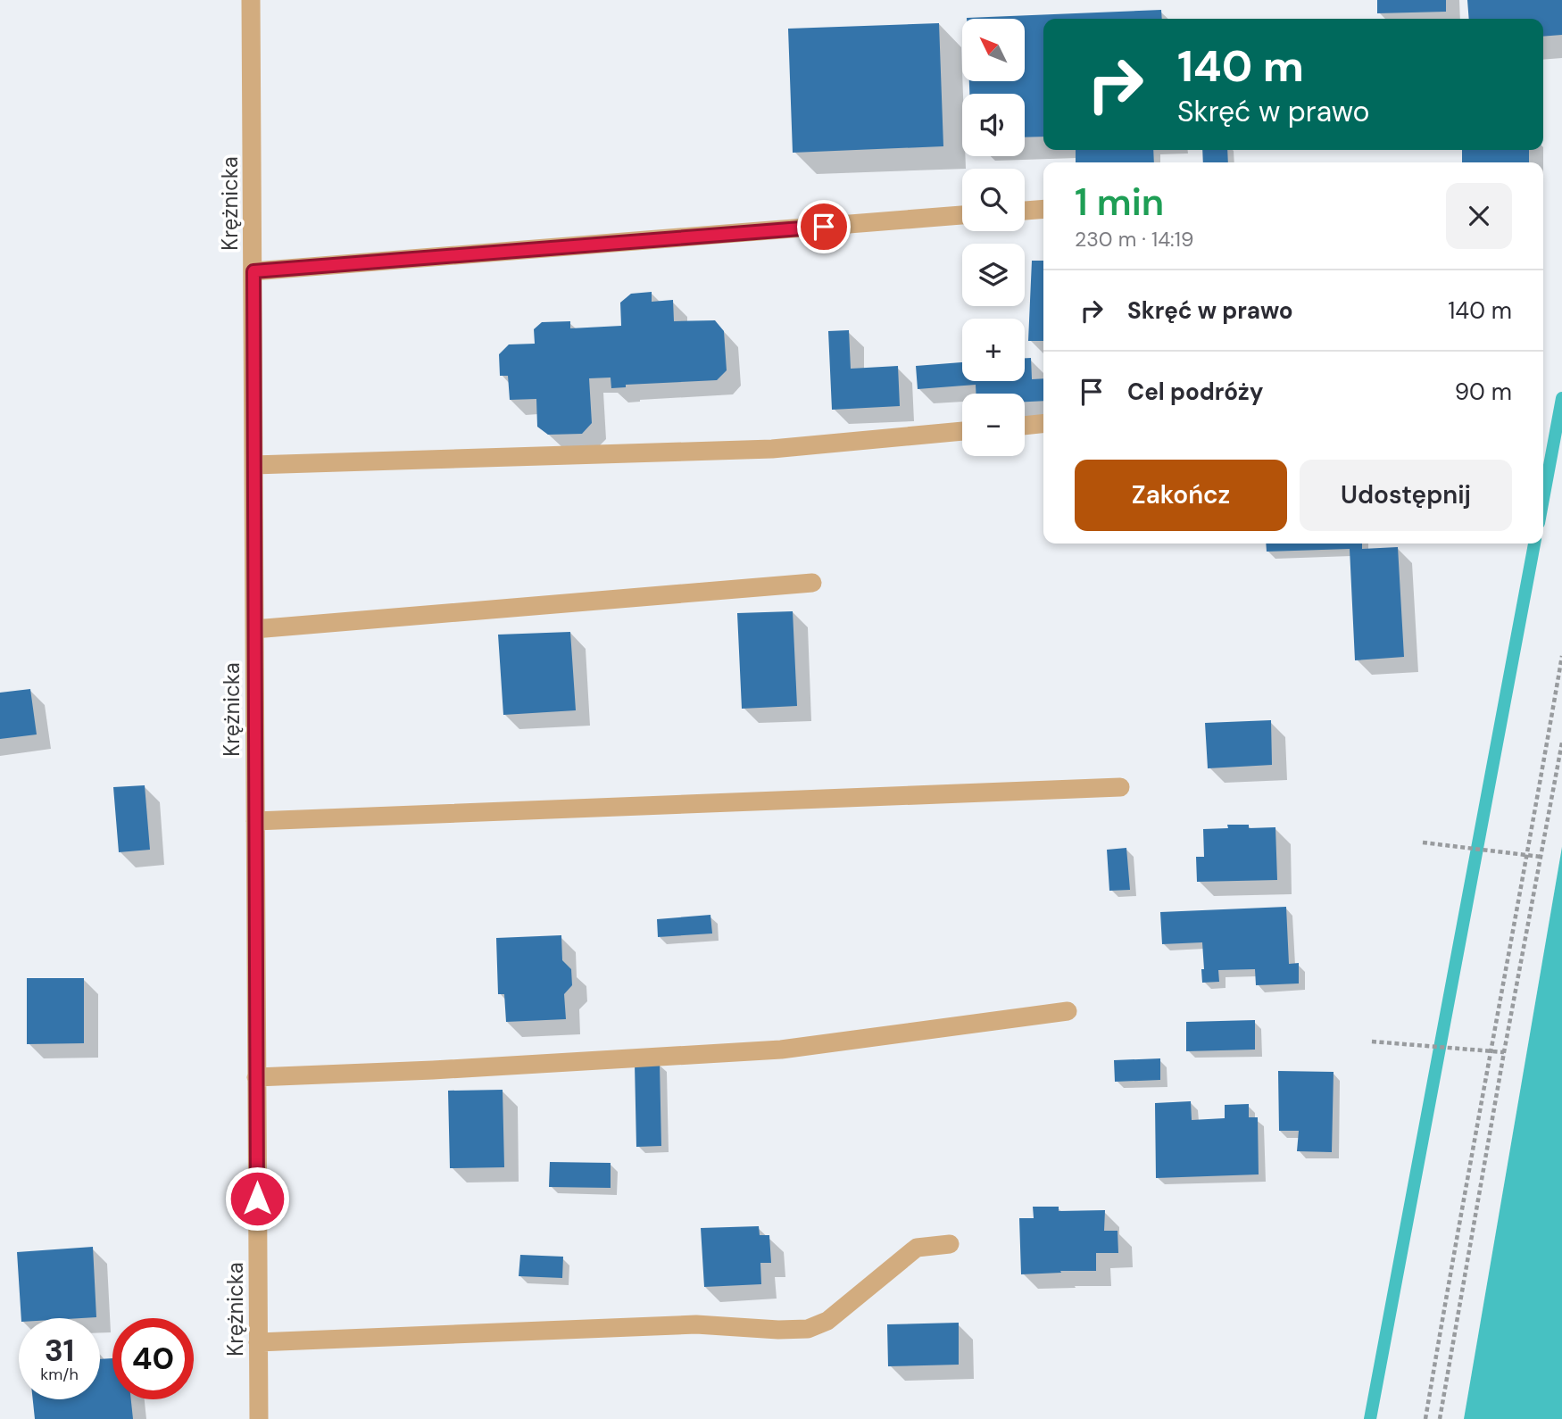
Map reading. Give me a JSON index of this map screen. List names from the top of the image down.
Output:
{
  "streets": {
    "street": ["Krężnicka"]
  },
  "north": "top left",
  "page": {
    "map_buttons": ["+", "−"],
    "turn": ["140 m", "Skręć w prawo"],
    "heading": ["1 min", "230 m · 14:19"],
    "list": [
      {
        "name": "Skręć w prawo",
        "value": "140 m"
      },
      {
        "name": "Cel podróży",
        "value": "90 m"
      }
    ],
    "buttons": ["Zakończ", "Udostępnij"],
    "speed": "31 km/h",
    "limit": "40"
  }
}
